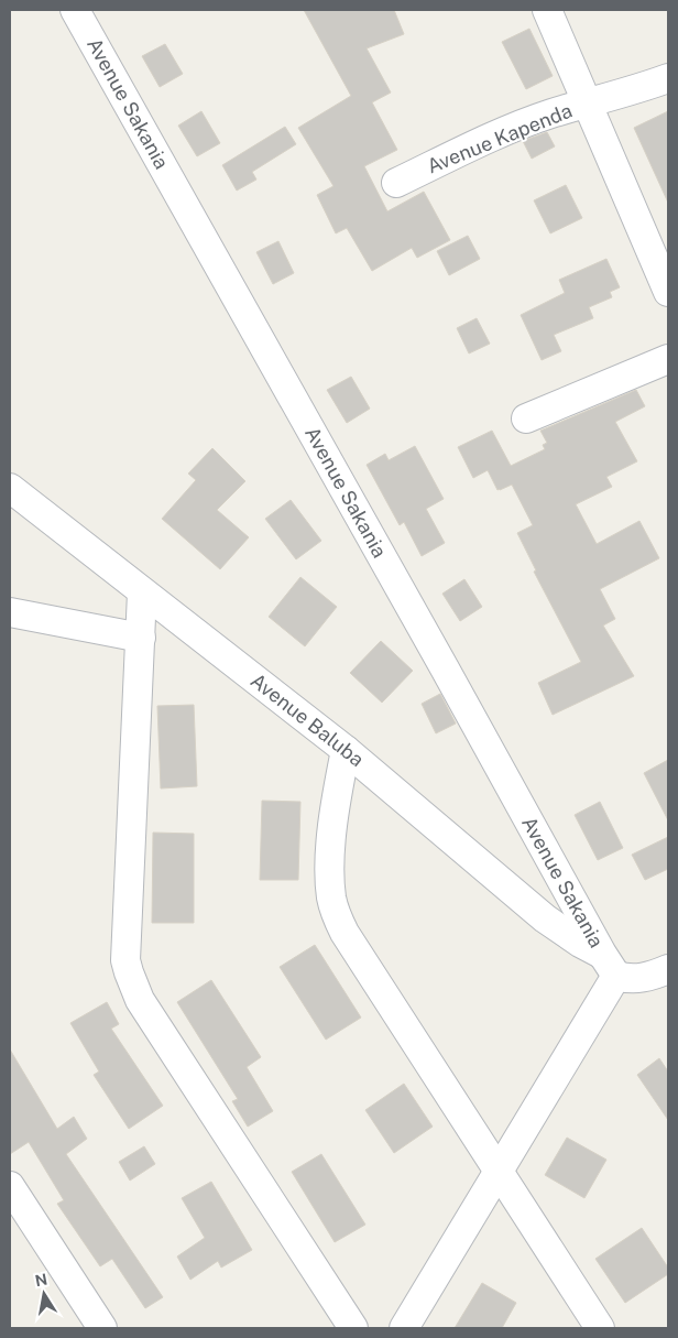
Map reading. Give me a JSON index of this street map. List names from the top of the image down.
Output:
{
  "streets": {
    "street": ["Avenue Sakania", "Avenue Kapenda", "Avenue Baluba"]
  },
  "crossings": [
    ["Avenue Sakania", "Avenue Baluba"]
  ],
  "north": "top"
}
